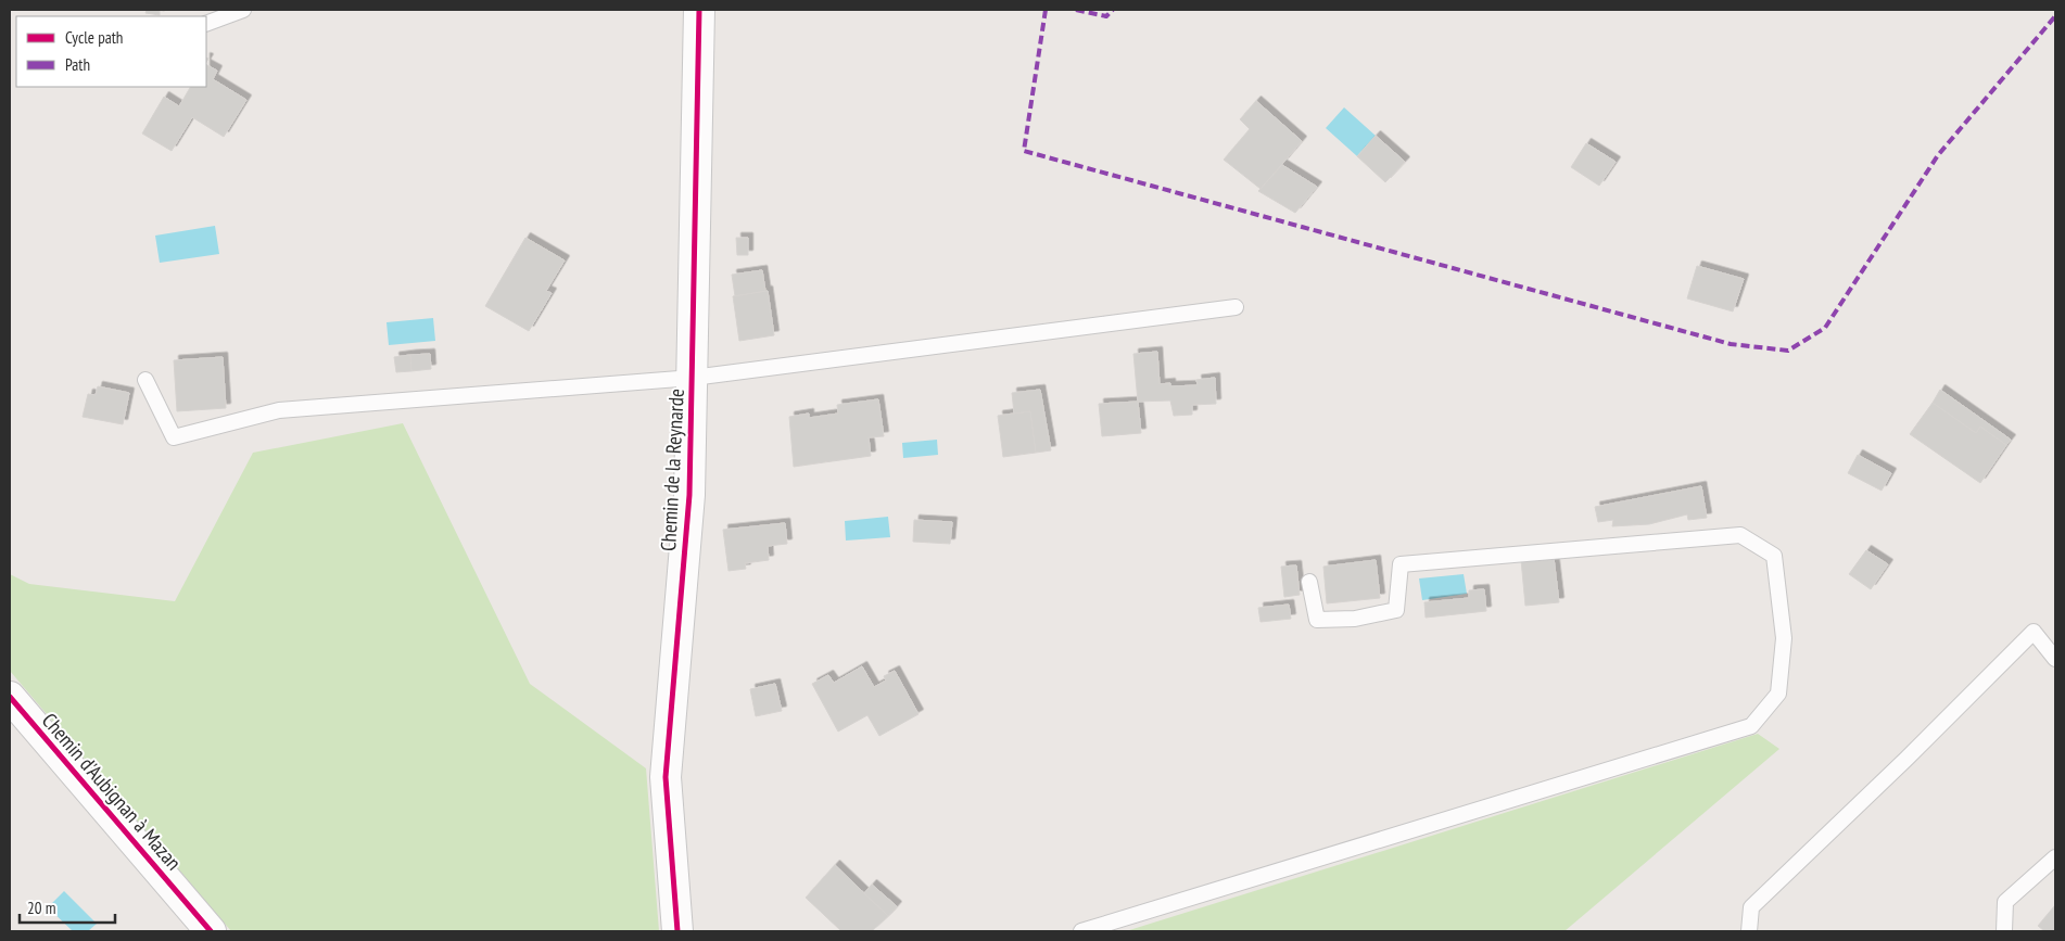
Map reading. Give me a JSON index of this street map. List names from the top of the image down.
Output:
{
  "streets": {
    "street": ["Chemin de la Reynarde", "Chemin d'Aubignan à Mazan"]
  },
  "legend": ["Cycle path", "Path"],
  "scale_bar": "20 m"
}
